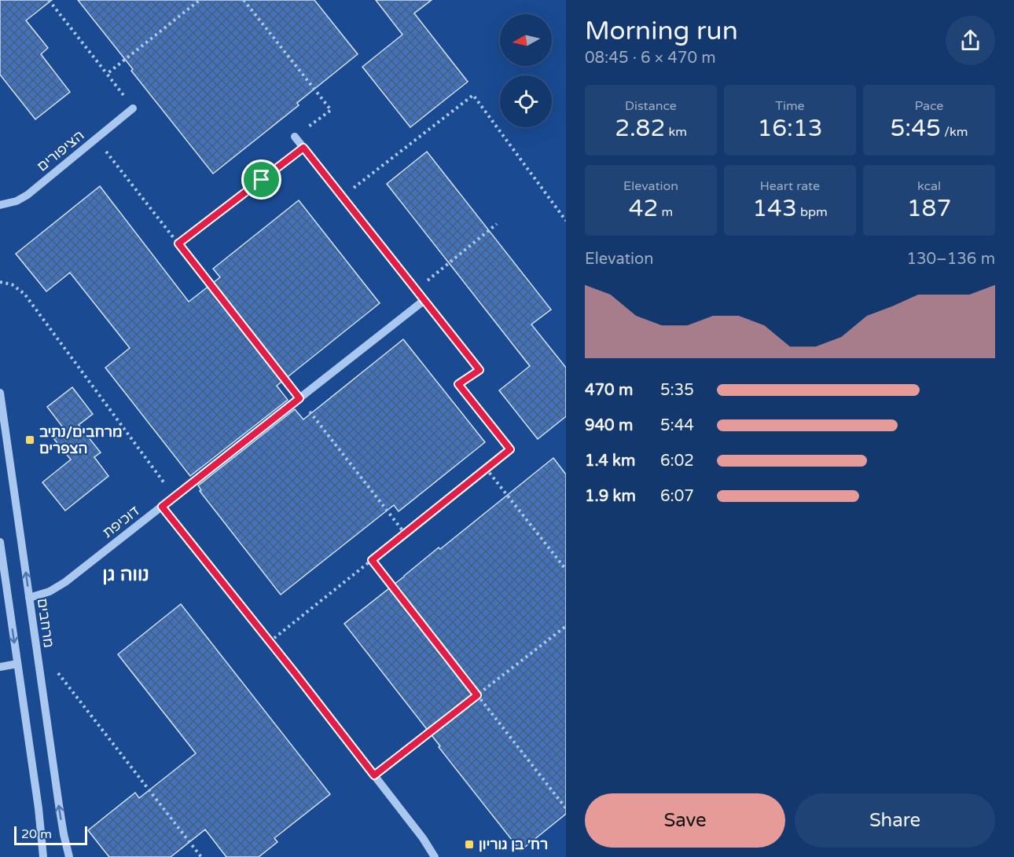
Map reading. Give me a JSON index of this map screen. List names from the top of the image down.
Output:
{
  "streets": {
    "street": ["הציפורים", "דוכיפת", "מרחבים"]
  },
  "crossings": [
    ["דוכיפת", "מרחבים"]
  ],
  "districts": ["נווה גן"],
  "places": {
    "transit": ["מרחבים/נתיב הצפרים", "רח׳ בן גוריון"]
  },
  "scale_bar": "20 m",
  "north": "left",
  "page": {
    "heading": ["Morning run", "08:45 · 6 × 470 m"],
    "stats": [
      ["Distance", "2.82 km"],
      ["Time", "16:13"],
      ["Pace", "5:45 /km"],
      ["Elevation", "42 m"],
      ["Heart rate", "143 bpm"],
      ["kcal", "187"]
    ],
    "chart": ["Elevation", "130–136 m"],
    "list": [
      {
        "name": "470 m",
        "note": "5:35"
      },
      {
        "name": "940 m",
        "note": "5:44"
      },
      {
        "name": "1.4 km",
        "note": "6:02"
      },
      {
        "name": "1.9 km",
        "note": "6:07"
      }
    ],
    "buttons": ["Save", "Share"],
    "scale": "20 m"
  }
}
